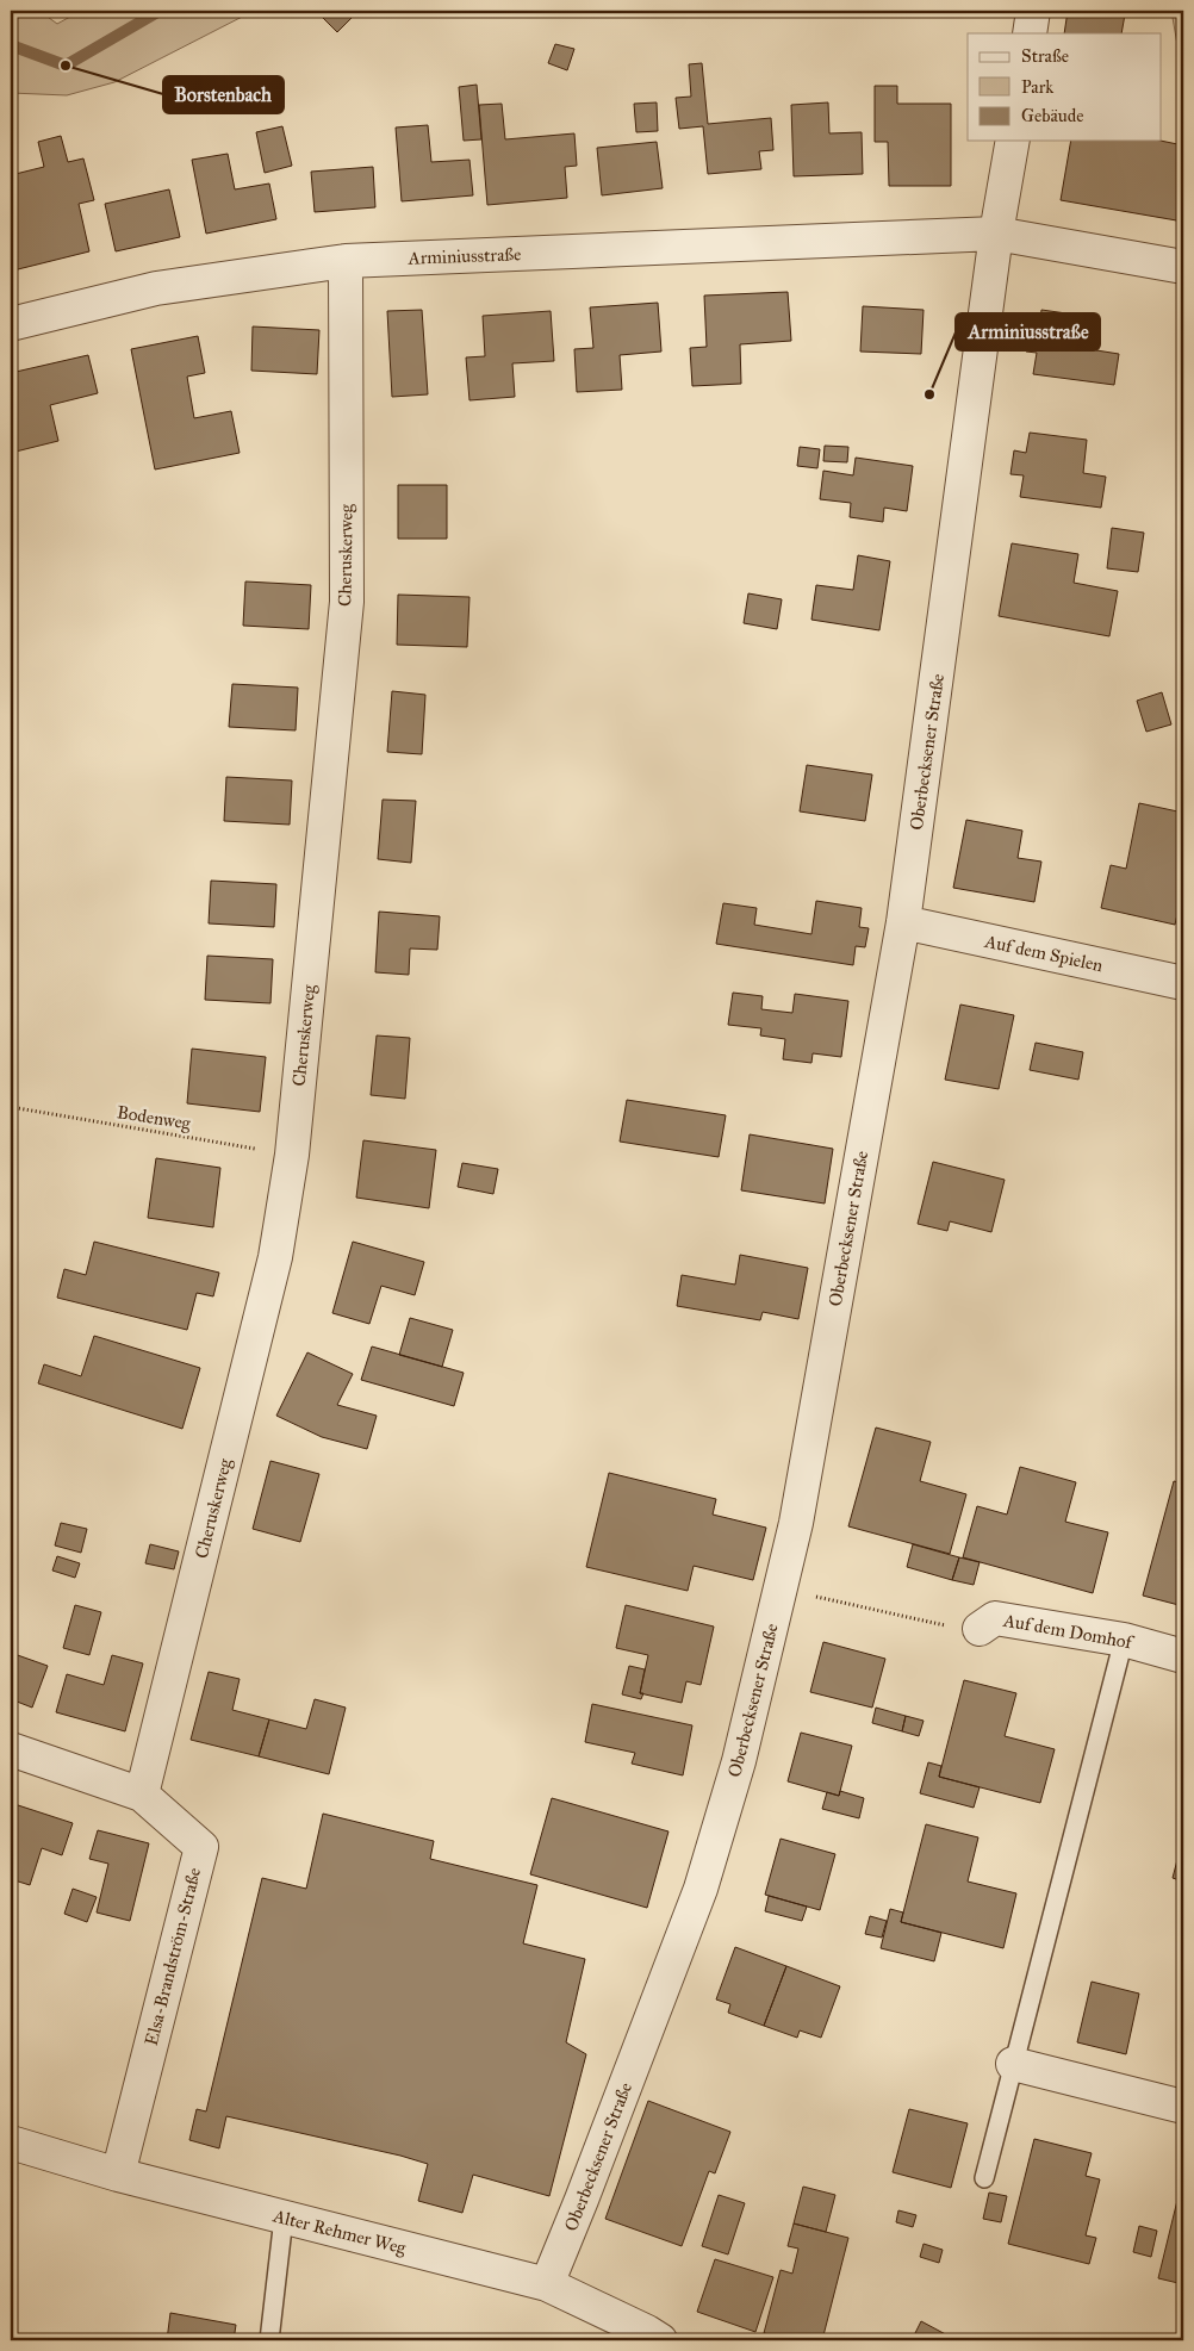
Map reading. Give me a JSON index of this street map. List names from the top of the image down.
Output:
{
  "streets": {
    "street": [
      "Arminiusstraße",
      "Cheruskerweg",
      "Oberbecksener Straße",
      "Auf dem Spielen",
      "Auf dem Domhof",
      "Elsa-Brandström-Straße",
      "Alter Rehmer Weg"
    ],
    "path": ["Bodenweg"]
  },
  "crossings": [
    ["Arminiusstraße", "Cheruskerweg"],
    ["Arminiusstraße", "Oberbecksener Straße"],
    ["Cheruskerweg", "Bodenweg"],
    ["Cheruskerweg", "Elsa-Brandström-Straße"],
    ["Oberbecksener Straße", "Auf dem Spielen"],
    ["Oberbecksener Straße", "Auf dem Domhof"],
    ["Oberbecksener Straße", "Alter Rehmer Weg"],
    ["Elsa-Brandström-Straße", "Alter Rehmer Weg"]
  ],
  "places": ["Borstenbach", "Arminiusstraße"],
  "legend": ["Straße", "Park", "Gebäude"]
}
